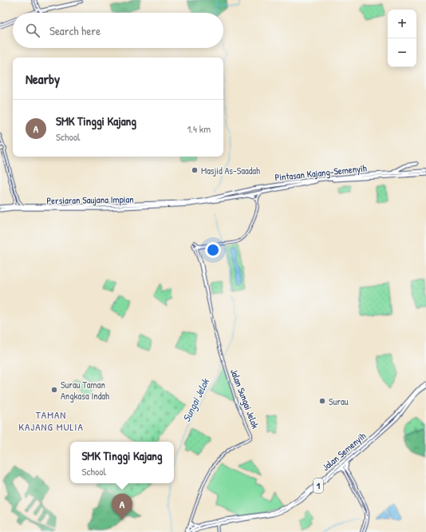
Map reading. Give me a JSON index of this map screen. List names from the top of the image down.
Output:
{
  "streets": {
    "highway": ["Pintasan Kajang-Semenyih", "Persiaran Saujana Impian"],
    "main road": ["Jalan Semenyih", "1"],
    "street": ["Jalan Sungai Jelok"]
  },
  "crossings": [
    ["Pintasan Kajang-Semenyih", "Persiaran Saujana Impian"],
    ["Jalan Sungai Jelok", "Jalan Semenyih"]
  ],
  "districts": ["TAMAN KAJANG MULIA"],
  "water": ["Sungai Jelok"],
  "places": ["Masjid As-Saadah", "Surau Taman Angkasa Indah", "Surau"],
  "page": {
    "map_buttons": ["+", "−"],
    "search": "Search here",
    "heading": "Nearby",
    "list": [
      {
        "mark": "A",
        "name": "SMK Tinggi Kajang",
        "note": "School",
        "value": "1.4 km"
      }
    ],
    "popup": ["SMK Tinggi Kajang", "School"],
    "pins": "A"
  }
}
